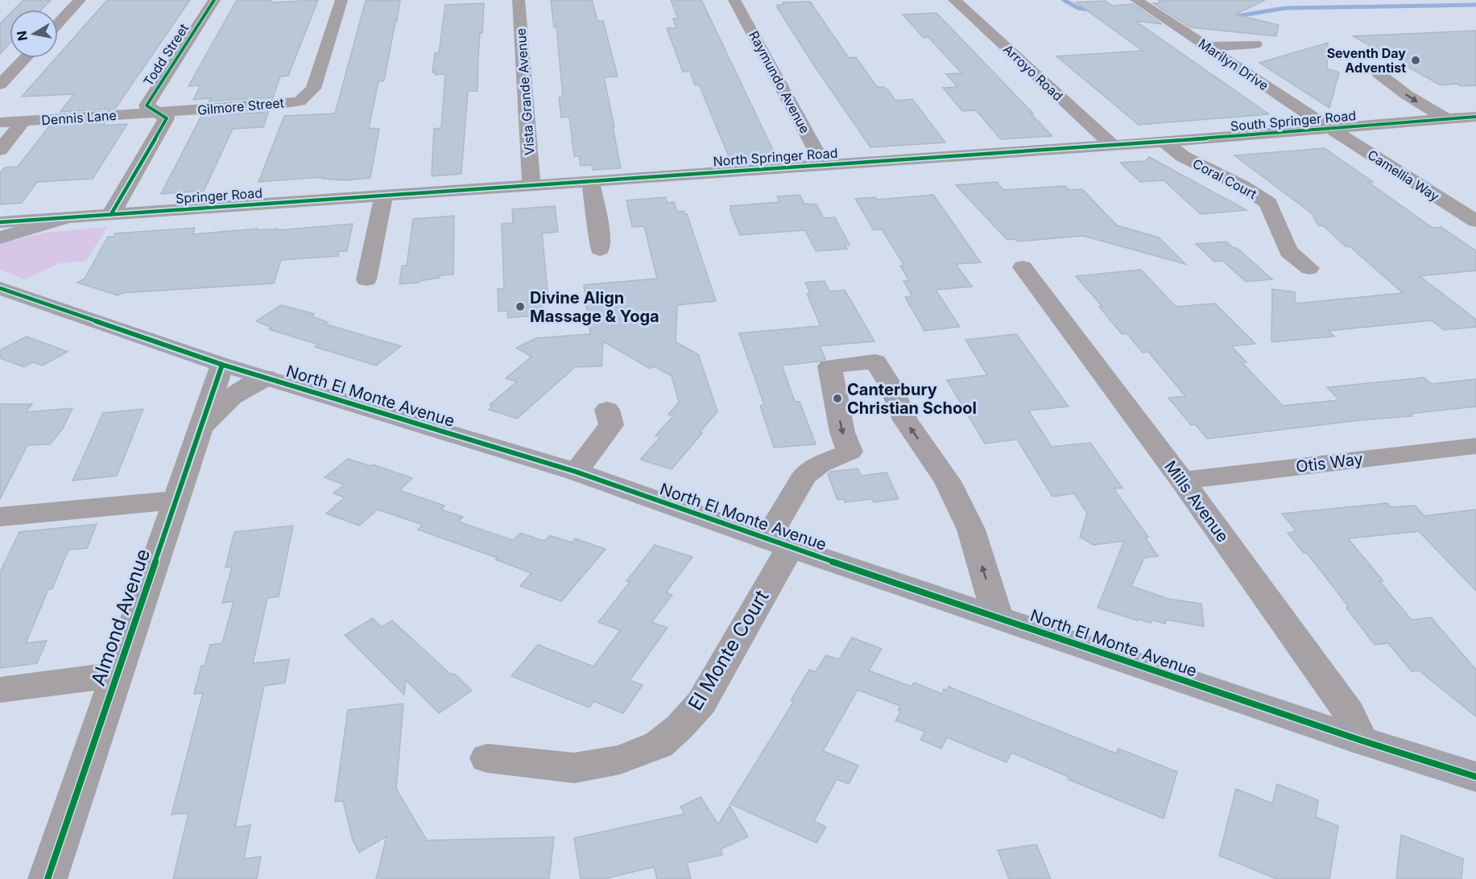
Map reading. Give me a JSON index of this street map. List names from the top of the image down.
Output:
{
  "streets": {
    "main road": ["North El Monte Avenue"],
    "street": [
      "Todd Street",
      "Marilyn Drive",
      "Arroyo Road",
      "Raymundo Avenue",
      "Vista Grande Avenue",
      "Gilmore Street",
      "Dennis Lane",
      "South Springer Road",
      "North Springer Road",
      "Camellia Way",
      "Coral Court",
      "Springer Road",
      "Otis Way",
      "Mills Avenue",
      "Almond Avenue",
      "El Monte Court"
    ]
  },
  "crossings": [
    ["Todd Street", "Gilmore Street"],
    ["Todd Street", "Dennis Lane"],
    ["Todd Street", "Springer Road"],
    ["Marilyn Drive", "South Springer Road"],
    ["Marilyn Drive", "Camellia Way"],
    ["Arroyo Road", "South Springer Road"],
    ["Arroyo Road", "North Springer Road"],
    ["Raymundo Avenue", "North Springer Road"],
    ["Vista Grande Avenue", "North Springer Road"],
    ["Gilmore Street", "Dennis Lane"],
    ["South Springer Road", "North Springer Road"],
    ["South Springer Road", "Camellia Way"],
    ["South Springer Road", "Coral Court"],
    ["North Springer Road", "Springer Road"],
    ["North El Monte Avenue", "Mills Avenue"],
    ["North El Monte Avenue", "Almond Avenue"],
    ["North El Monte Avenue", "El Monte Court"],
    ["Otis Way", "Mills Avenue"]
  ],
  "places": ["Seventh Day Adventist", "Divine Align Massage & Yoga", "Canterbury Christian School"],
  "north": "left"
}
